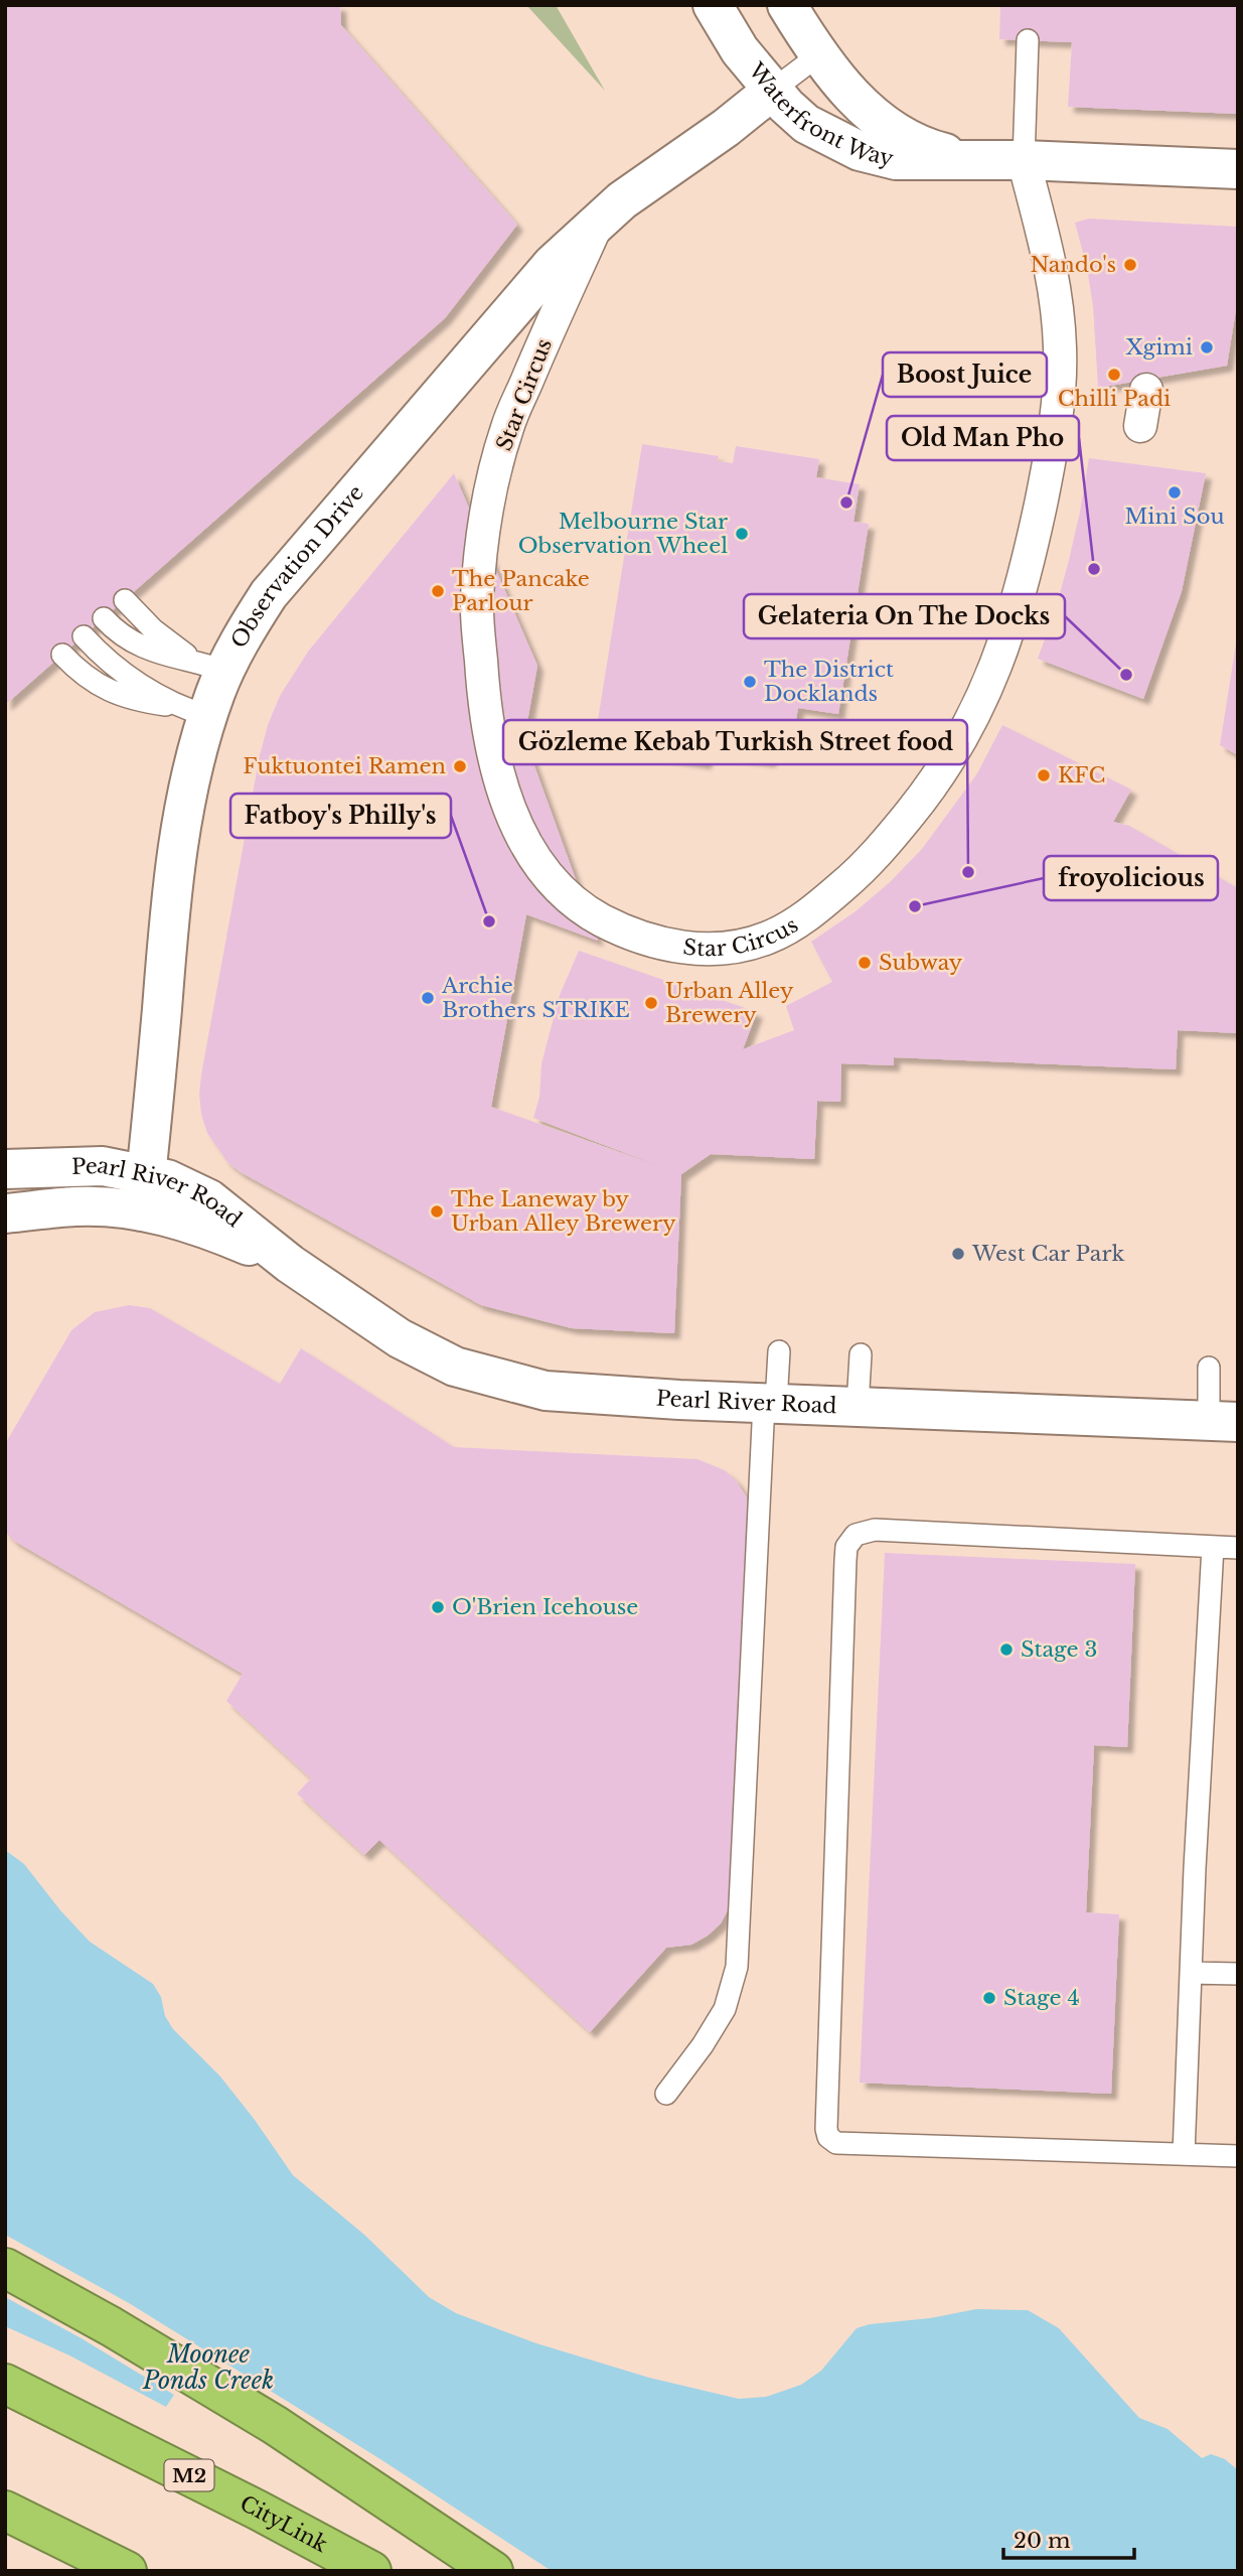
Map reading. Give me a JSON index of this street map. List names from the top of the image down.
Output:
{
  "streets": {
    "highway": ["M2", "CityLink"],
    "street": [
      "Waterfront Way",
      "Star Circus",
      "Observation Drive",
      "Pearl River Road"
    ]
  },
  "crossings": [
    ["Waterfront Way", "Star Circus"],
    ["Waterfront Way", "Observation Drive"],
    ["Star Circus", "Observation Drive"],
    ["Observation Drive", "Pearl River Road"]
  ],
  "water": ["Moonee Ponds Creek"],
  "places": [
    "Nando's",
    "Xgimi",
    "Chilli Padi",
    "Mini Sou",
    "Boost Juice",
    "Melbourne Star Observation Wheel",
    "Old Man Pho",
    "The Pancake Parlour",
    "Gelateria On The Docks",
    "The District Docklands",
    "Fuktuontei Ramen",
    "KFC",
    "Gözleme Kebab Turkish Street food",
    "froyolicious",
    "Fatboy's Philly's",
    "Subway",
    "Archie Brothers STRIKE",
    "Urban Alley Brewery",
    "The Laneway by Urban Alley Brewery",
    "West Car Park",
    "O'Brien Icehouse",
    "Stage 3",
    "Stage 4"
  ],
  "scale_bar": "20 m"
}
